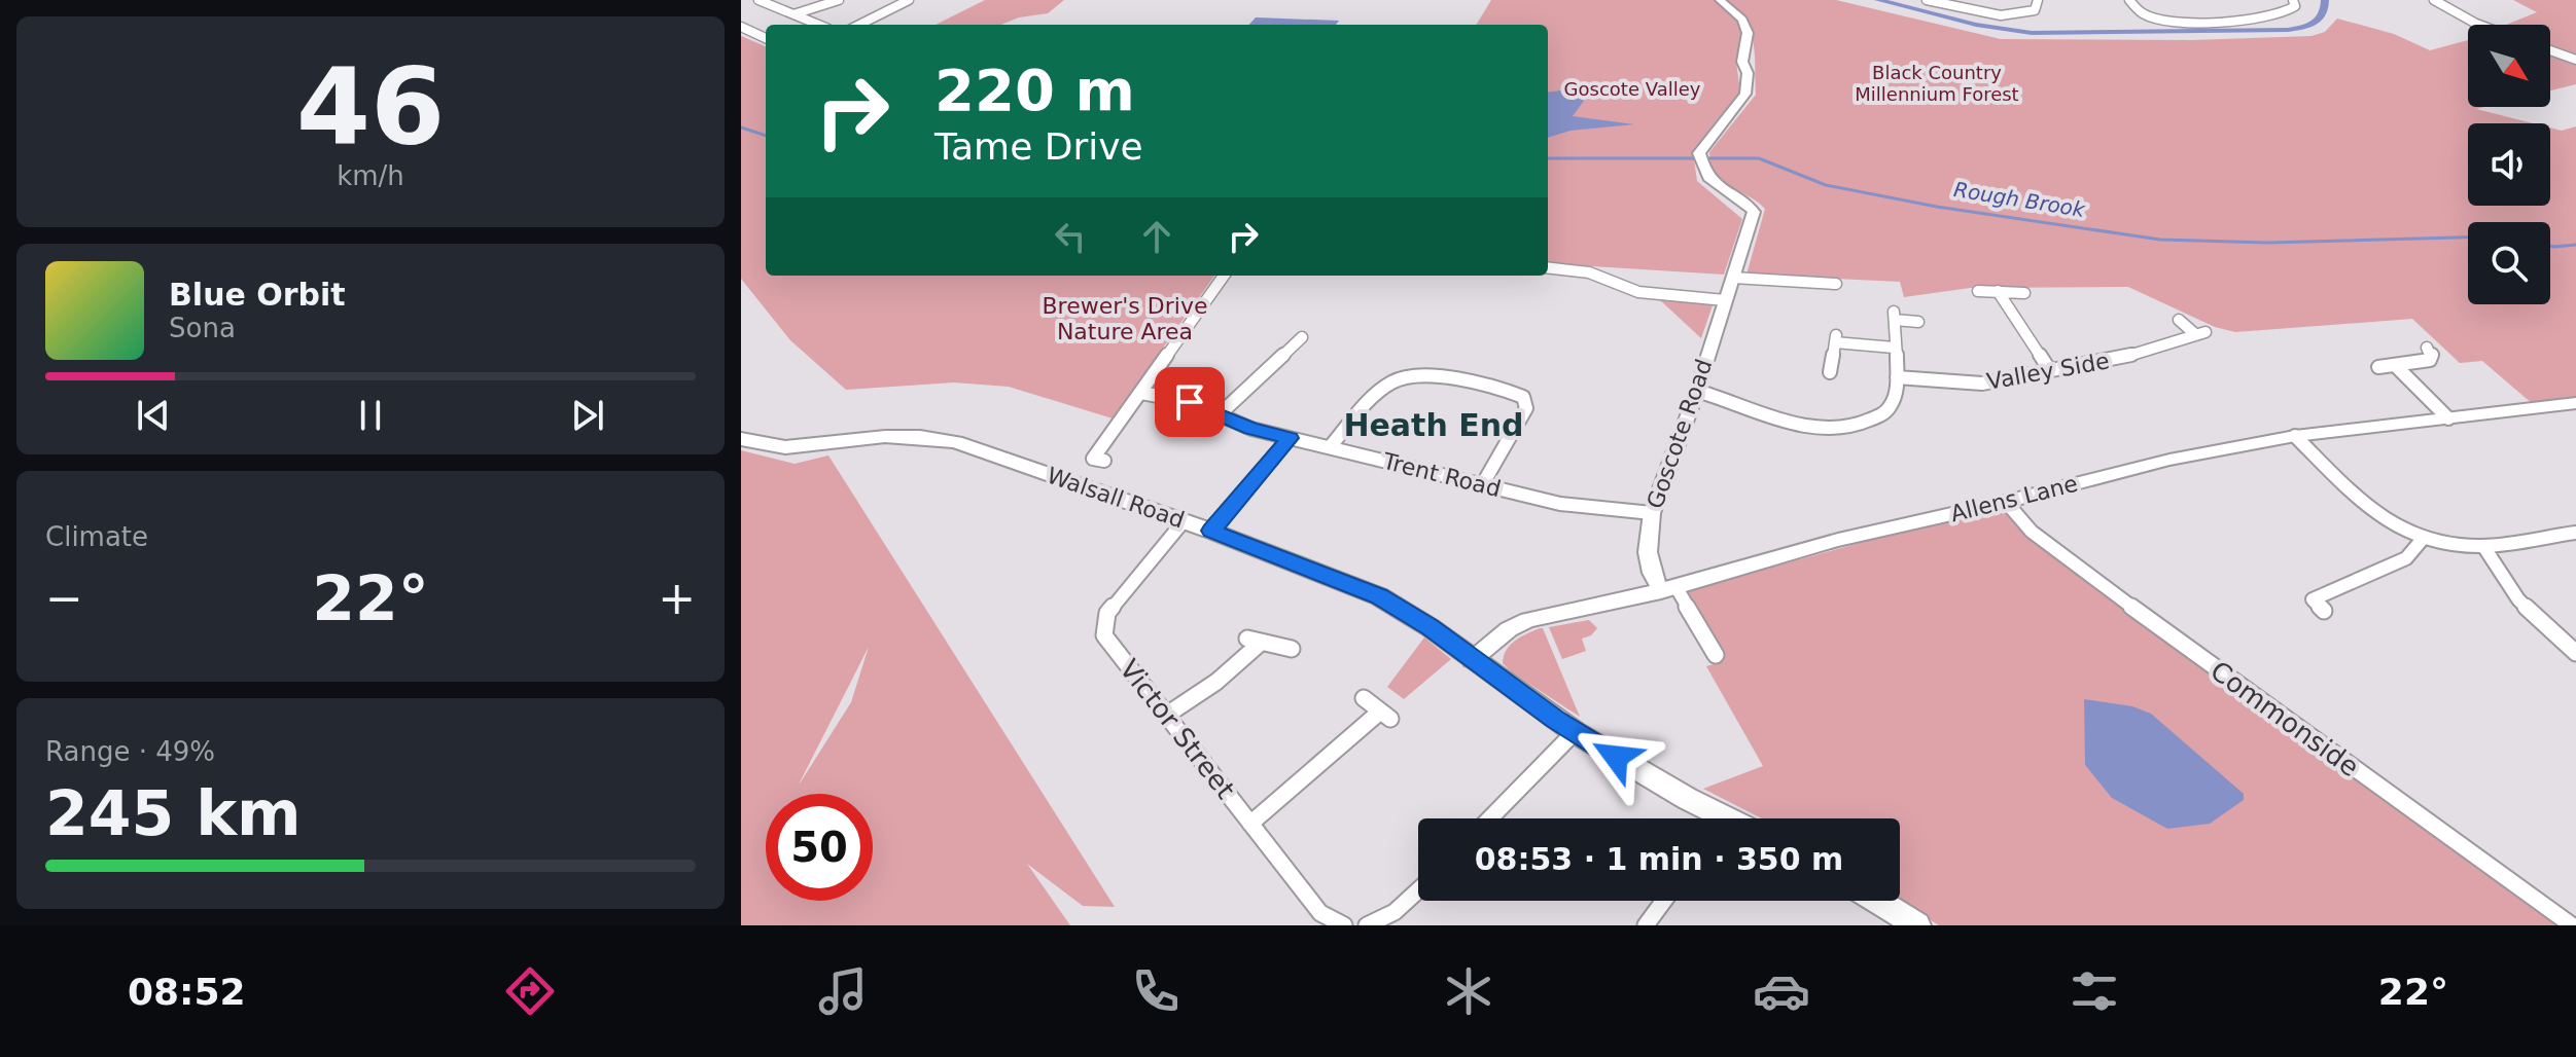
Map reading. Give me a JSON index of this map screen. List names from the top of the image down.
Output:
{
  "streets": {
    "main road": ["Walsall Road"],
    "street": [
      "Valley Side",
      "Goscote Road",
      "Trent Road",
      "Allens Lane",
      "Commonside",
      "Victor Street"
    ]
  },
  "crossings": [
    ["Goscote Road", "Trent Road"],
    ["Goscote Road", "Allens Lane"],
    ["Walsall Road", "Allens Lane"],
    ["Walsall Road", "Victor Street"],
    ["Allens Lane", "Commonside"]
  ],
  "districts": ["Heath End"],
  "water": ["Rough Brook"],
  "parks": ["Black Country Millennium Forest", "Goscote Valley", "Brewer's Drive Nature Area"],
  "north": "bottom right",
  "page": {
    "tile": [
      ["46", "km/h"],
      "Climate",
      ["Range · 49%", "245 km"]
    ],
    "turn": ["220 m", "Tame Drive"],
    "song": ["Blue Orbit", "Sona"],
    "heat": ["−", "22°", "+"],
    "limit": "50",
    "trip": "08:53 · 1 min · 350 m",
    "tabs": ["08:52", "22°"]
  }
}
